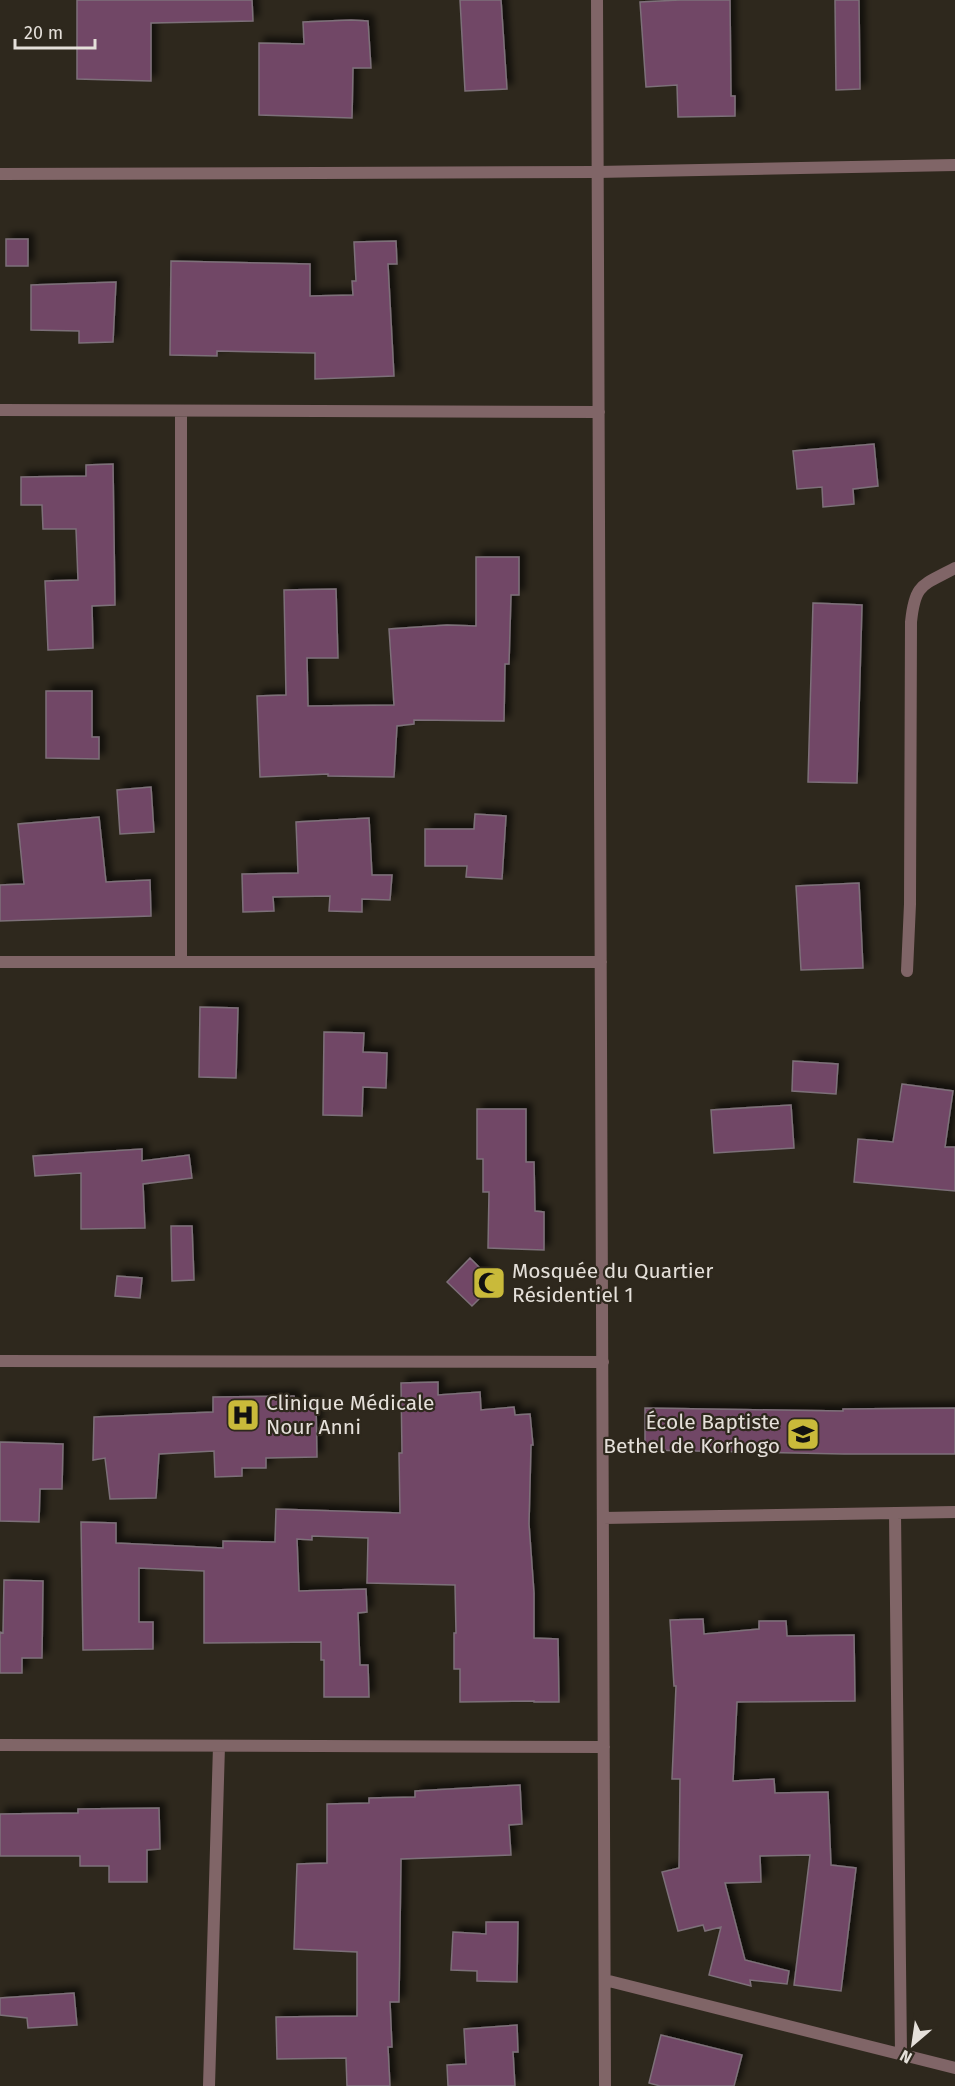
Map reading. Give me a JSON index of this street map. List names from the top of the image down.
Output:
{
  "places": {
    "mosque": ["Mosquée du Quartier Résidentiel 1"],
    "hospital": ["Clinique Médicale Nour Anni"],
    "school or university": ["École Baptiste Bethel de Korhogo"]
  },
  "scale_bar": "20 m",
  "north": "bottom left"
}
